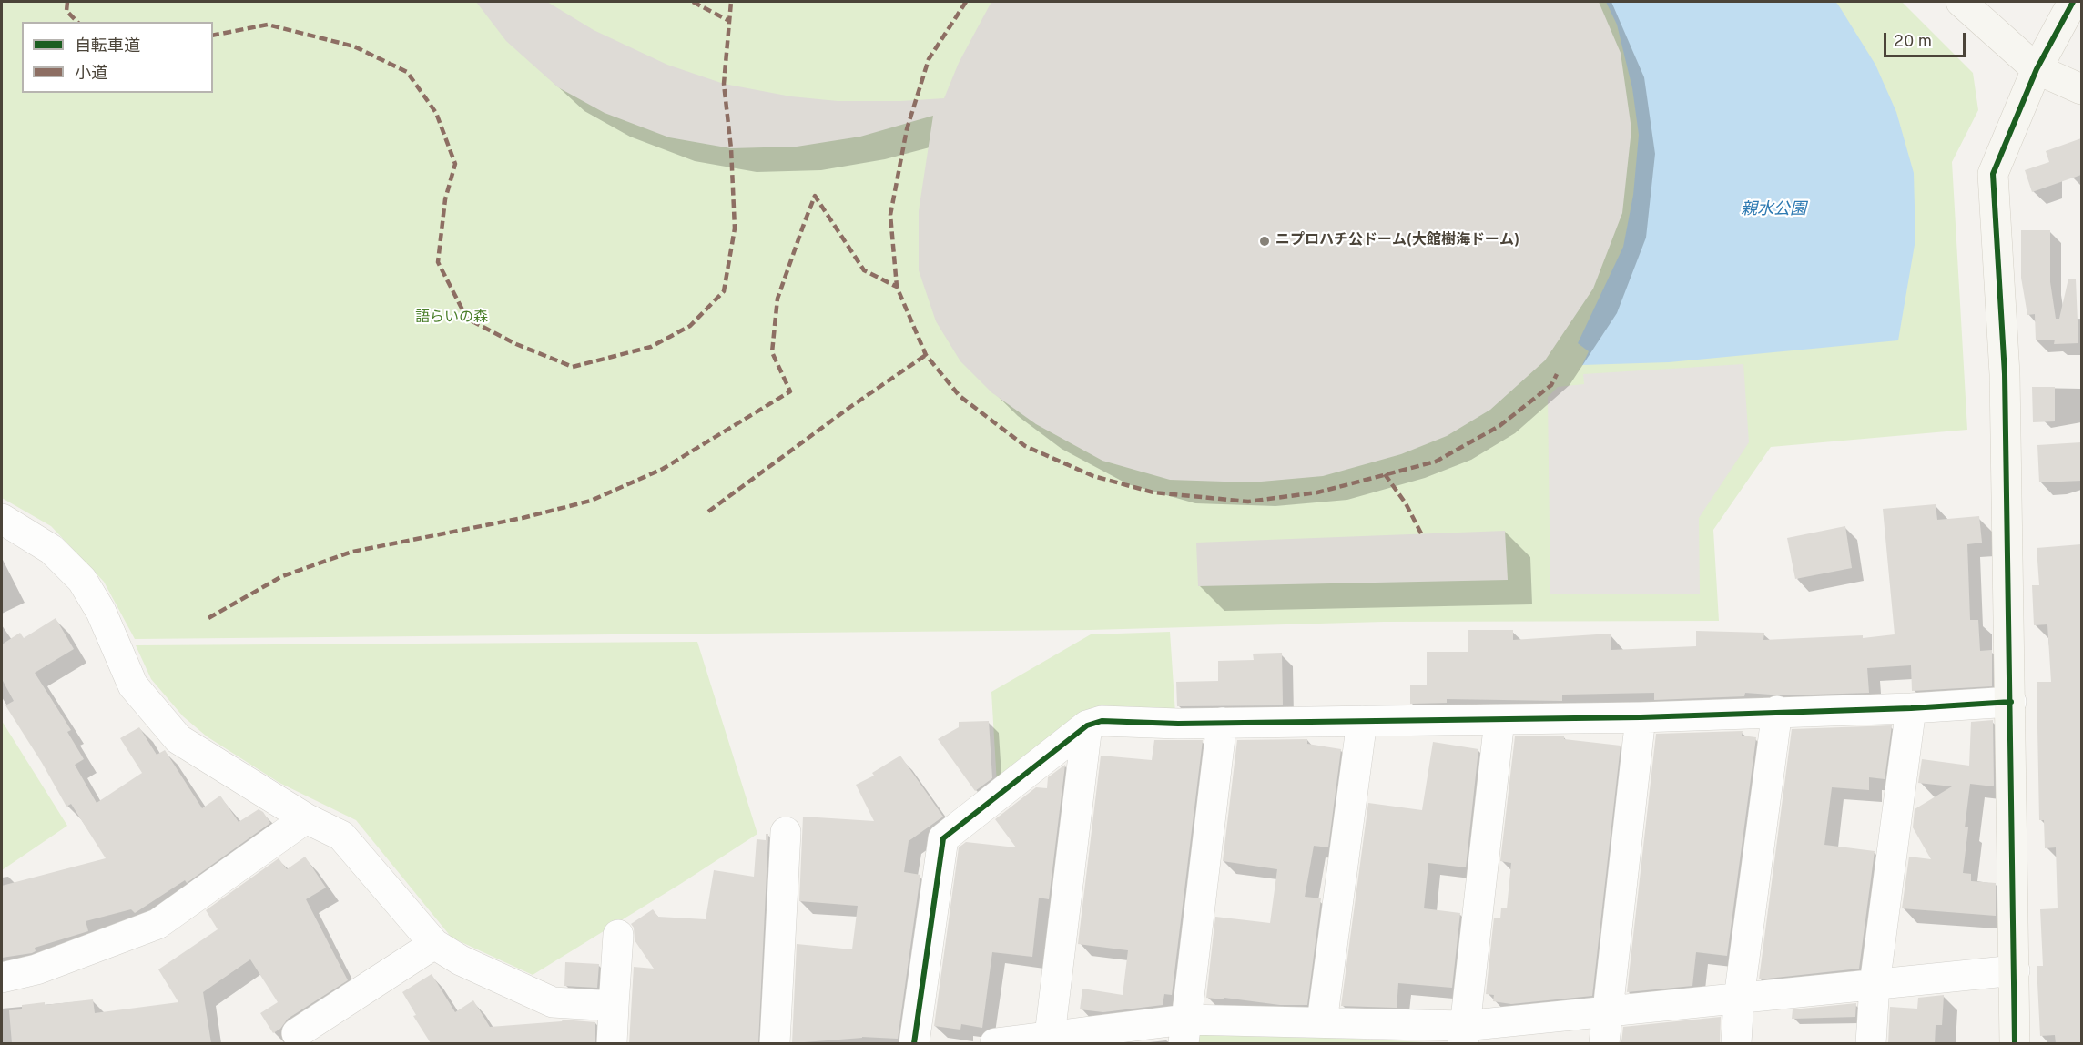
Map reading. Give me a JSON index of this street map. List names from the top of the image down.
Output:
{
  "water": ["親水公園"],
  "parks": ["語らいの森"],
  "places": ["ニプロハチ公ドーム(大館樹海ドーム)"],
  "legend": ["自転車道", "小道"],
  "scale_bar": "20 m"
}
